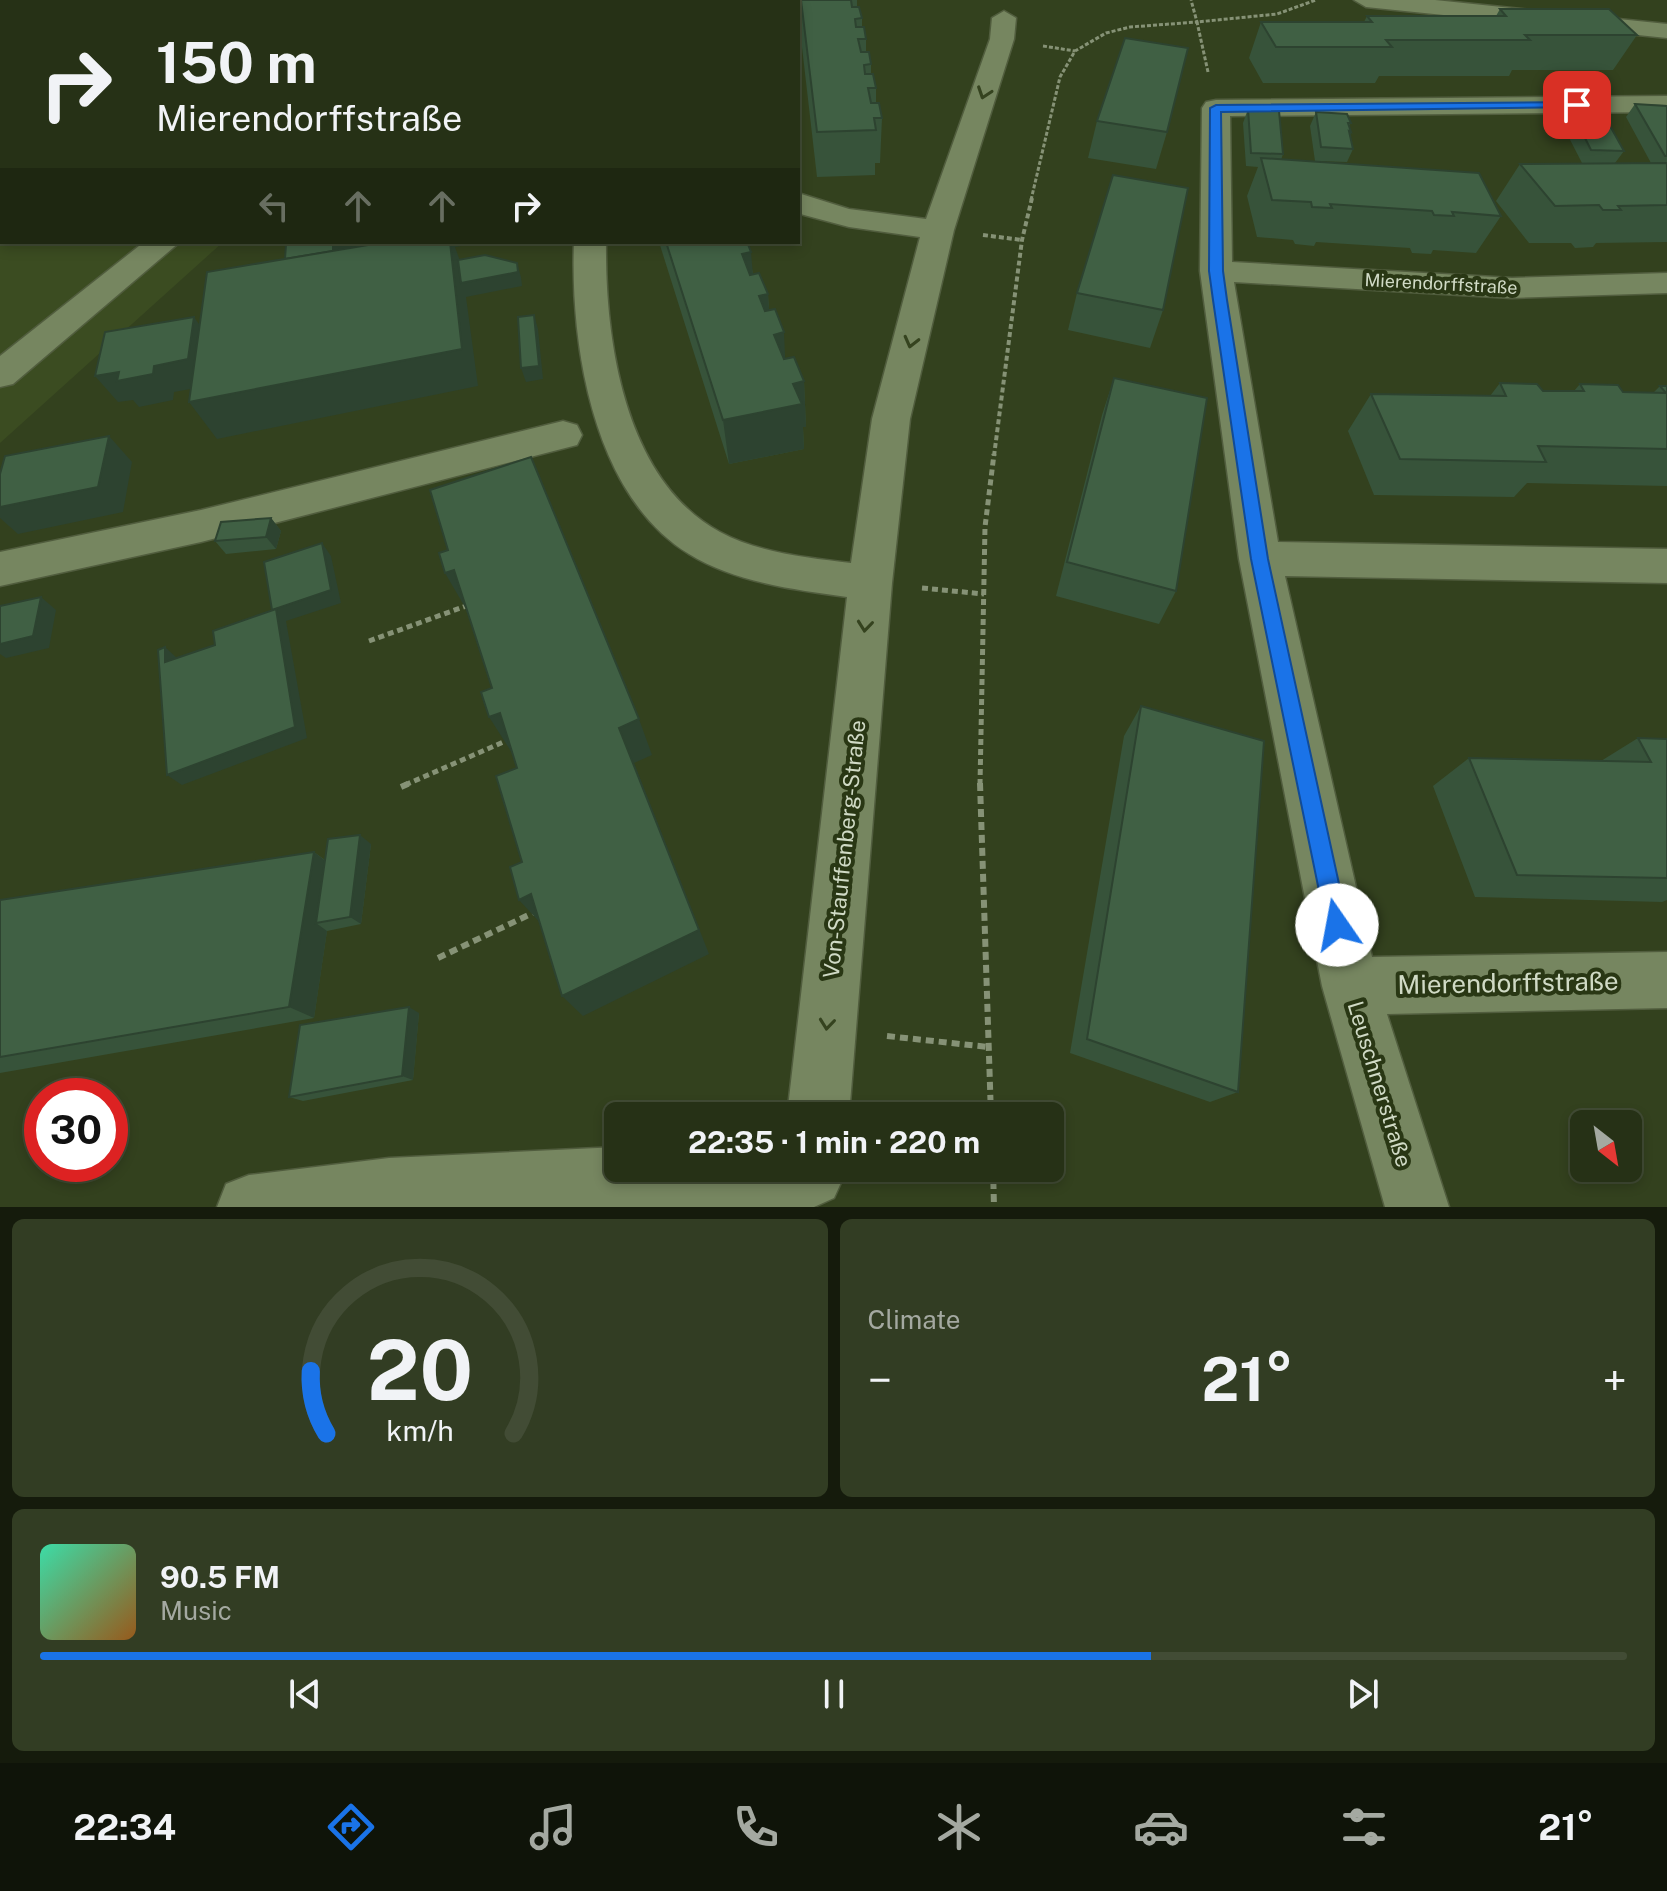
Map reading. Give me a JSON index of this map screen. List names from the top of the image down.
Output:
{
  "streets": {
    "street": ["Mierendorffstraße", "Von-Stauffenberg-Straße", "Leuschnerstraße"]
  },
  "crossings": [
    ["Mierendorffstraße", "Leuschnerstraße"]
  ],
  "one_way": ["Von-Stauffenberg-Straße"],
  "north": "bottom right",
  "page": {
    "turn": ["150 m", "Mierendorffstraße"],
    "limit": "30",
    "trip": "22:35 · 1 min · 220 m",
    "tile": "Climate",
    "heat": ["−", "21°", "+"],
    "song": ["90.5 FM", "Music"],
    "tabs": ["22:34", "21°"],
    "gauge": ["20", "km/h"]
  }
}
